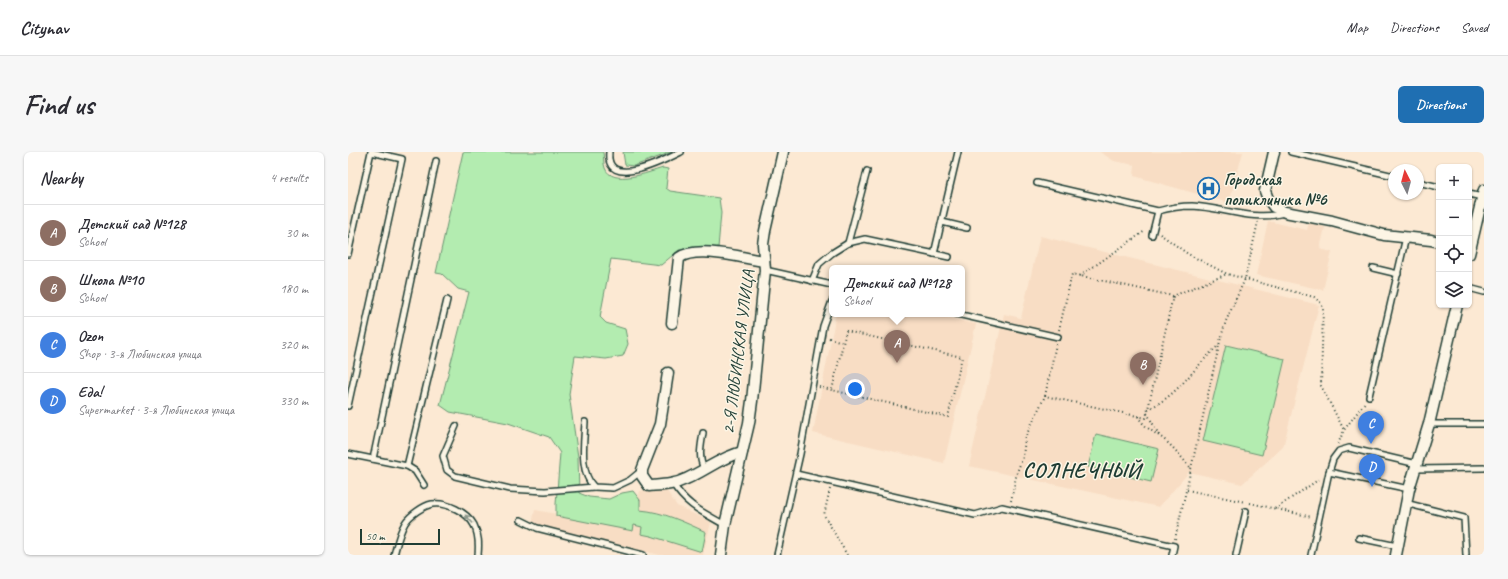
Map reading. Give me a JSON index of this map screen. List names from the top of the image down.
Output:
{
  "streets": {
    "street": ["2-Я ЛЮБИНСКАЯ УЛИЦА"]
  },
  "districts": ["СОЛНЕЧНЫЙ"],
  "places": {
    "hospital": ["Городская поликлиника №6"]
  },
  "scale_bar": "50 m",
  "north": "top",
  "page": {
    "header": "Citynav",
    "nav": ["Map", "Directions", "Saved"],
    "buttons": "Directions",
    "title": "Find us",
    "heading": ["Nearby", "4 results"],
    "map_buttons": ["+", "−"],
    "list": [
      {
        "mark": "A",
        "name": "Детский сад №128",
        "note": "School",
        "value": "30 m"
      },
      {
        "mark": "B",
        "name": "Школа №10",
        "note": "School",
        "value": "180 m"
      },
      {
        "mark": "C",
        "name": "Ozon",
        "note": "Shop · 3-я Любинская улица",
        "value": "320 m"
      },
      {
        "mark": "D",
        "name": "Еда!",
        "note": "Supermarket · 3-я Любинская улица",
        "value": "330 m"
      }
    ],
    "popup": ["Детский сад №128", "School"],
    "pins": [
      "A",
      "B",
      "C",
      "D"
    ],
    "scale": "50 m"
  }
}
